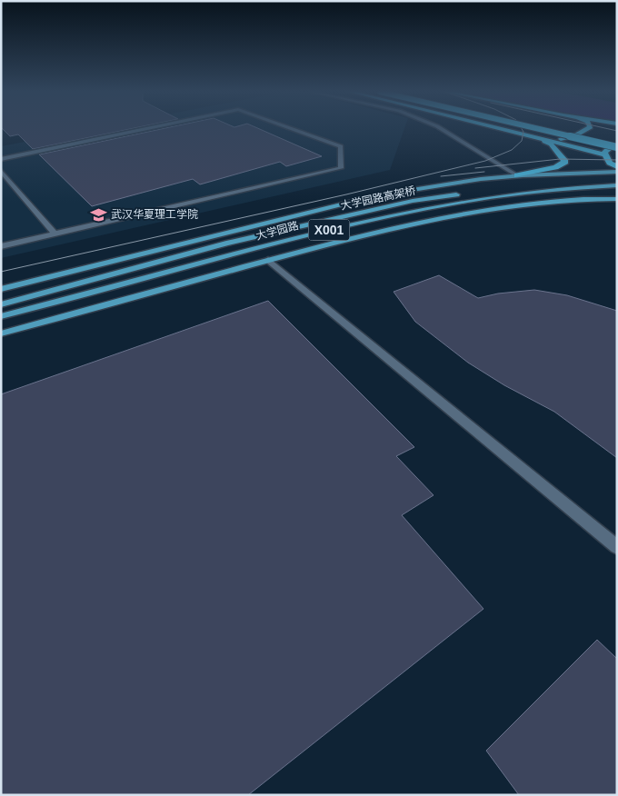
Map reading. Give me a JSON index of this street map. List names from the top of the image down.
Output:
{
  "streets": {
    "main road": ["大学园路高架桥", "X001", "大学园路"]
  },
  "places": {
    "school or university": ["武汉华夏理工学院"]
  }
}
